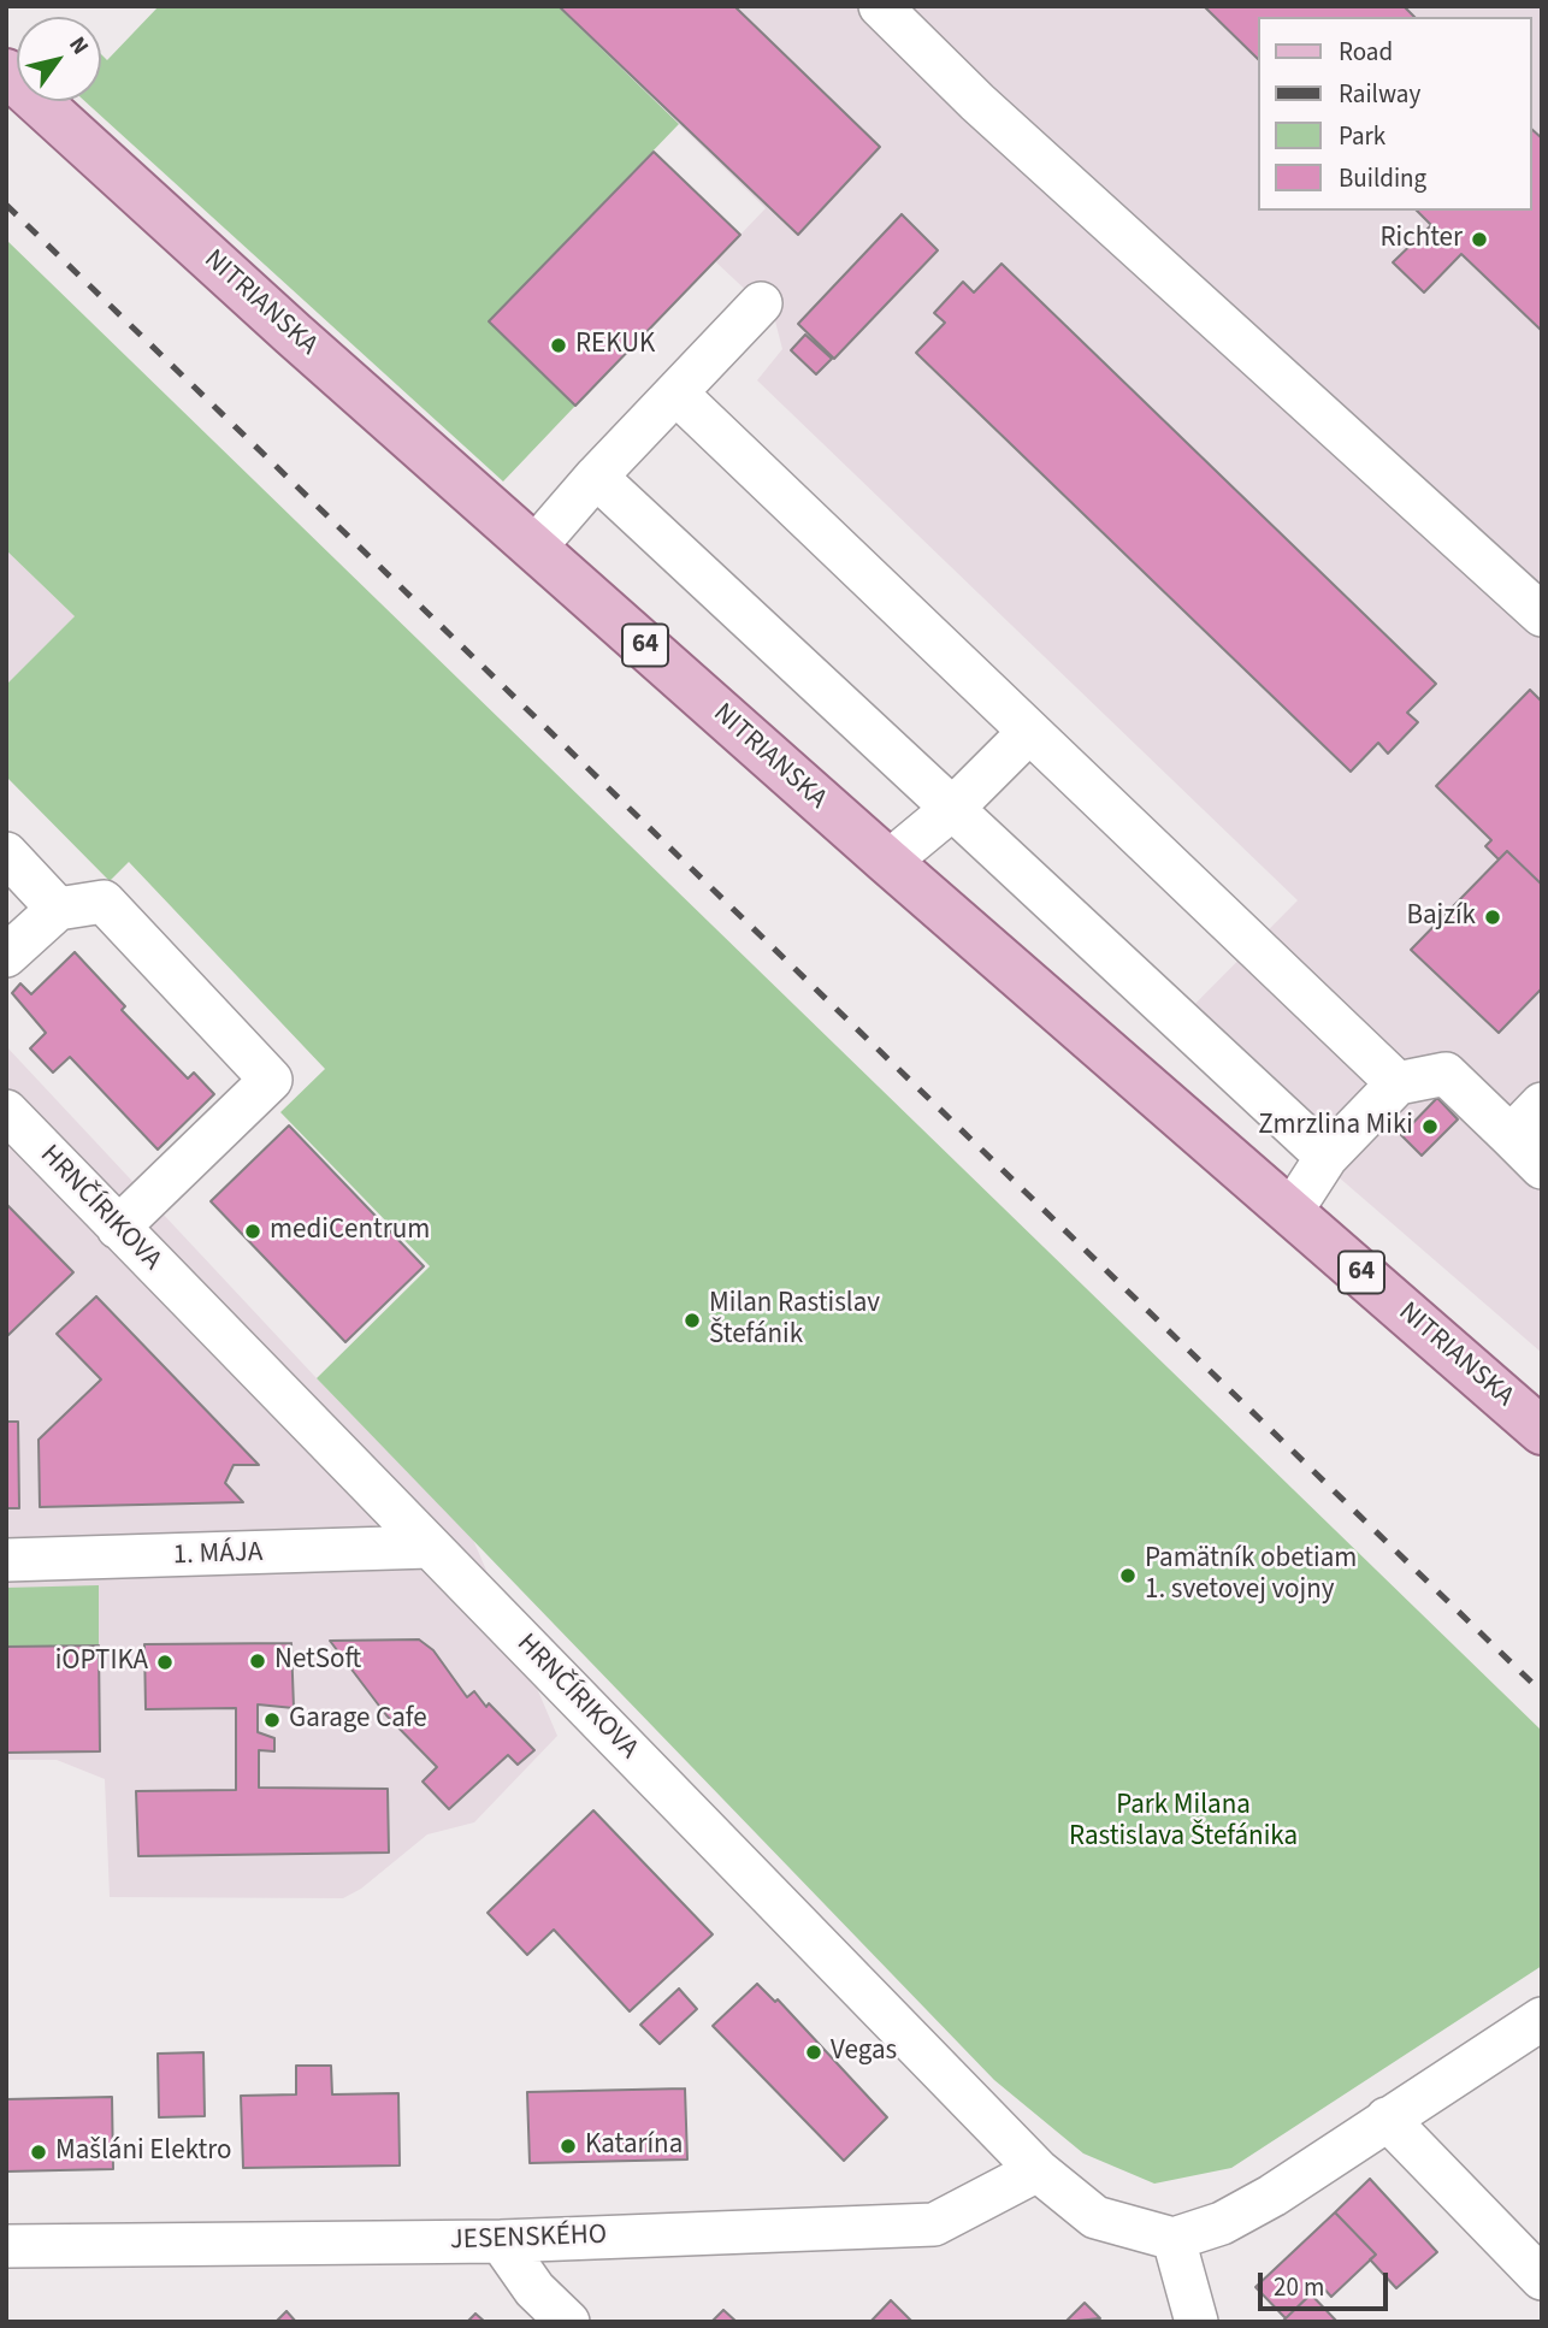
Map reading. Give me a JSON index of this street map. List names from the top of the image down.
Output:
{
  "streets": {
    "main road": ["NITRIANSKA", "64"],
    "street": ["HRNČÍRIKOVA", "1. MÁJA", "JESENSKÉHO"]
  },
  "crossings": [
    ["HRNČÍRIKOVA", "1. MÁJA"],
    ["HRNČÍRIKOVA", "JESENSKÉHO"]
  ],
  "parks": ["Park Milana Rastislava Štefánika"],
  "places": [
    "Richter",
    "REKUK",
    "Bajzík",
    "Zmrzlina Miki",
    "mediCentrum",
    "Milan Rastislav Štefánik",
    "Pamätník obetiam 1. svetovej vojny",
    "NetSoft",
    "iOPTIKA",
    "Garage Cafe",
    "Vegas",
    "Katarína",
    "Mašláni Elektro"
  ],
  "legend": [
    "Road",
    "Railway",
    "Park",
    "Building"
  ],
  "scale_bar": "20 m",
  "north": "top right"
}
